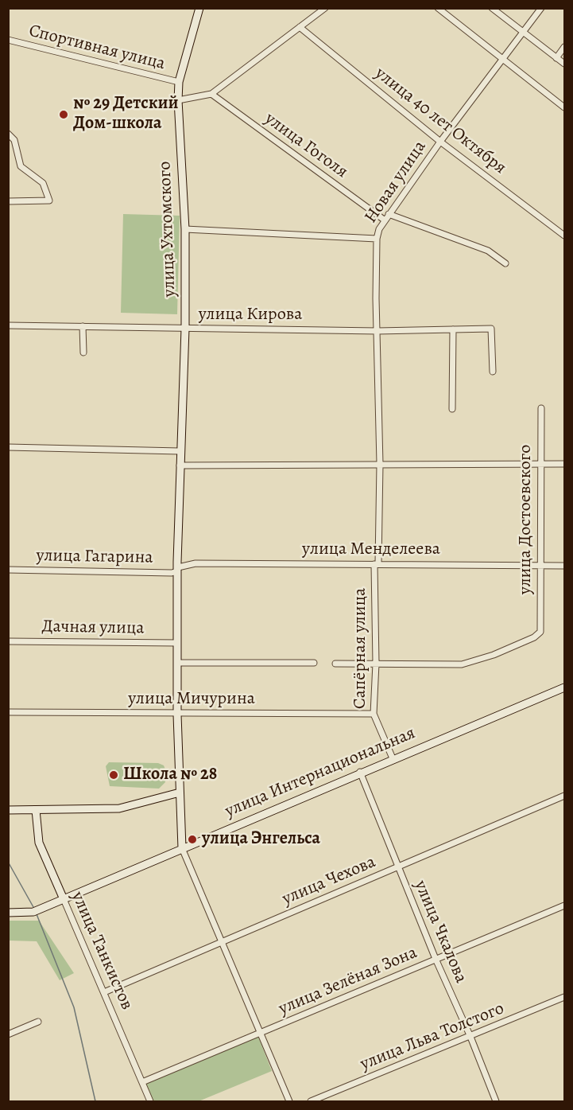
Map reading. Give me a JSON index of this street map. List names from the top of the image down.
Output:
{
  "streets": {
    "main road": ["улица Ухтомского", "улица Интернациональная", "улица Танкистов"],
    "street": [
      "Спортивная улица",
      "улица 40 лет Октября",
      "улица Гоголя",
      "Новая улица",
      "улица Кирова",
      "улица Достоевского",
      "улица Менделеева",
      "улица Гагарина",
      "Дачная улица",
      "Сапёрная улица",
      "улица Мичурина",
      "улица Чехова",
      "улица Чкалова",
      "улица Зелёная Зона",
      "улица Льва Толстого"
    ]
  },
  "crossings": [
    ["Спортивная улица", "улица Ухтомского"],
    ["улица 40 лет Октября", "Новая улица"],
    ["улица Гоголя", "Новая улица"],
    ["Новая улица", "улица Кирова"],
    ["Новая улица", "Сапёрная улица"],
    ["улица Ухтомского", "улица Кирова"],
    ["улица Достоевского", "улица Менделеева"],
    ["улица Достоевского", "Сапёрная улица"],
    ["улица Менделеева", "улица Гагарина"],
    ["улица Менделеева", "Сапёрная улица"],
    ["Сапёрная улица", "улица Мичурина"],
    ["Сапёрная улица", "улица Интернациональная"],
    ["улица Интернациональная", "улица Чкалова"],
    ["улица Интернациональная", "улица Танкистов"],
    ["улица Чехова", "улица Чкалова"],
    ["улица Чехова", "улица Танкистов"],
    ["улица Чкалова", "улица Зелёная Зона"],
    ["улица Чкалова", "улица Льва Толстого"],
    ["улица Танкистов", "улица Зелёная Зона"]
  ],
  "places": ["№ 29 Детский Дом-школа", "Школа № 28", "улица Энгельса"]
}
